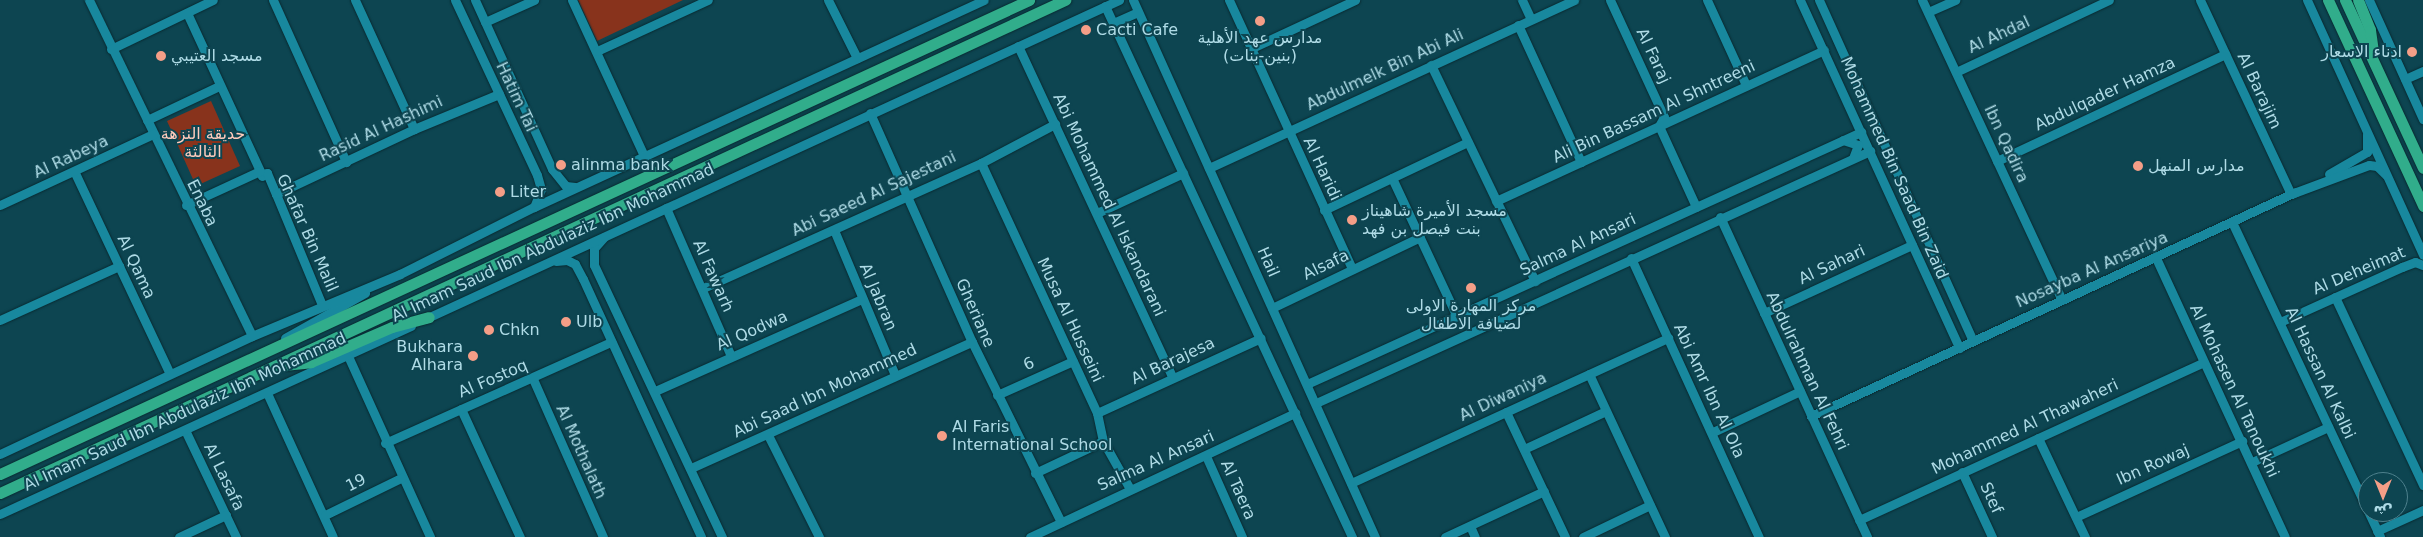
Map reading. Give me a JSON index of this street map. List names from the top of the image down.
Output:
{
  "streets": {
    "main road": ["Al Imam Saud Ibn Abdulaziz Ibn Mohammad"],
    "street": [
      "Al Ahdal",
      "Al Faraj",
      "Abdulmelk Bin Abi Ali",
      "Al Barajim",
      "Abdulqader Hamza",
      "Hatim Tai",
      "Ali Bin Bassam Al Shntreeni",
      "Rasid Al Hashimi",
      "Ibn Qadira",
      "Al Rabeya",
      "Mohammed Bin Saad Bin Zaid",
      "Al Haridi",
      "Abi Saeed Al Sajestani",
      "Enaba",
      "Abi Mohammed Al Iskandarani",
      "Ghafar Bin Malil",
      "Salma Al Ansari",
      "Hail",
      "Alsafa",
      "Al Sahari",
      "Al Qama",
      "Nosayba Al Ansariya",
      "Al Deheimat",
      "Al Fawarh",
      "Al Jabran",
      "Gheriane",
      "Musa Al Husseini",
      "Al Qodwa",
      "Al Barajesa",
      "6",
      "Abdulrahman Al Fehri",
      "Al Hassan Al Kalbi",
      "Al Fostoq",
      "Abi Saad Ibn Mohammed",
      "Abi Amr Ibn Al Ola",
      "Al Mohasen Al Tanoukhi",
      "Al Diwaniya",
      "Mohammed Al Thawaheri",
      "Al Mothalath",
      "Ibn Rowaj",
      "Al Lasafa",
      "19",
      "Al Taera",
      "Stef"
    ]
  },
  "crossings": [
    ["Al Ahdal", "Ibn Qadira"],
    ["Al Faraj", "Ali Bin Bassam Al Shntreeni"],
    ["Al Faraj", "Salma Al Ansari"],
    ["Abdulmelk Bin Abi Ali", "Al Haridi"],
    ["Abdulmelk Bin Abi Ali", "Hail"],
    ["Al Barajim", "Abdulqader Hamza"],
    ["Al Barajim", "Nosayba Al Ansariya"],
    ["Abdulqader Hamza", "Ibn Qadira"],
    ["Hatim Tai", "Rasid Al Hashimi"],
    ["Ali Bin Bassam Al Shntreeni", "Mohammed Bin Saad Bin Zaid"],
    ["Rasid Al Hashimi", "Ghafar Bin Malil"],
    ["Ibn Qadira", "Nosayba Al Ansariya"],
    ["Al Rabeya", "Enaba"],
    ["Al Rabeya", "Al Qama"],
    ["Mohammed Bin Saad Bin Zaid", "Salma Al Ansari"],
    ["Mohammed Bin Saad Bin Zaid", "Al Sahari"],
    ["Mohammed Bin Saad Bin Zaid", "Nosayba Al Ansariya"],
    ["Al Haridi", "Alsafa"],
    ["Abi Saeed Al Sajestani", "Abi Mohammed Al Iskandarani"],
    ["Abi Saeed Al Sajestani", "Al Fawarh"],
    ["Abi Saeed Al Sajestani", "Al Jabran"],
    ["Abi Saeed Al Sajestani", "Gheriane"],
    ["Abi Saeed Al Sajestani", "Musa Al Husseini"],
    ["Abi Mohammed Al Iskandarani", "Al Imam Saud Ibn Abdulaziz Ibn Mohammad"],
    ["Abi Mohammed Al Iskandarani", "Al Barajesa"],
    ["Al Imam Saud Ibn Abdulaziz Ibn Mohammad", "Al Fawarh"],
    ["Al Imam Saud Ibn Abdulaziz Ibn Mohammad", "Gheriane"],
    ["Al Imam Saud Ibn Abdulaziz Ibn Mohammad", "Al Lasafa"],
    ["Salma Al Ansari", "Hail"],
    ["Salma Al Ansari", "Gheriane"],
    ["Salma Al Ansari", "Musa Al Husseini"],
    ["Salma Al Ansari", "Abdulrahman Al Fehri"],
    ["Salma Al Ansari", "Abi Amr Ibn Al Ola"],
    ["Salma Al Ansari", "Al Taera"],
    ["Hail", "Alsafa"],
    ["Hail", "Al Diwaniya"],
    ["Al Sahari", "Abdulrahman Al Fehri"],
    ["Nosayba Al Ansariya", "Abdulrahman Al Fehri"],
    ["Nosayba Al Ansariya", "Al Hassan Al Kalbi"],
    ["Nosayba Al Ansariya", "Al Mohasen Al Tanoukhi"],
    ["Al Deheimat", "Al Hassan Al Kalbi"],
    ["Al Fawarh", "Al Qodwa"],
    ["Al Jabran", "Al Qodwa"],
    ["Al Jabran", "Abi Saad Ibn Mohammed"],
    ["Gheriane", "6"],
    ["Gheriane", "Abi Saad Ibn Mohammed"],
    ["Musa Al Husseini", "Al Barajesa"],
    ["Musa Al Husseini", "6"],
    ["Abdulrahman Al Fehri", "Mohammed Al Thawaheri"],
    ["Al Fostoq", "Al Mothalath"],
    ["Abi Amr Ibn Al Ola", "Al Diwaniya"],
    ["Al Mohasen Al Tanoukhi", "Mohammed Al Thawaheri"],
    ["Al Mohasen Al Tanoukhi", "Ibn Rowaj"],
    ["Mohammed Al Thawaheri", "Stef"]
  ],
  "parks": ["حديقة النزهة الثالثة"],
  "places": [
    "مدارس عهد الأهلية (بنين-بنات)",
    "Cacti Cafe",
    "ادناء الاسعار",
    "مسجد العتيبي",
    "alinma bank",
    "مدارس المنهل",
    "Liter",
    "مسجد الأميرة شاهيناز بنت فيصل بن فهد",
    "مركز المهارة الاولى لضيافة الاطفال",
    "Ulb",
    "Chkn",
    "Bukhara Alhara",
    "Al Faris International School"
  ],
  "north": "bottom"
}
